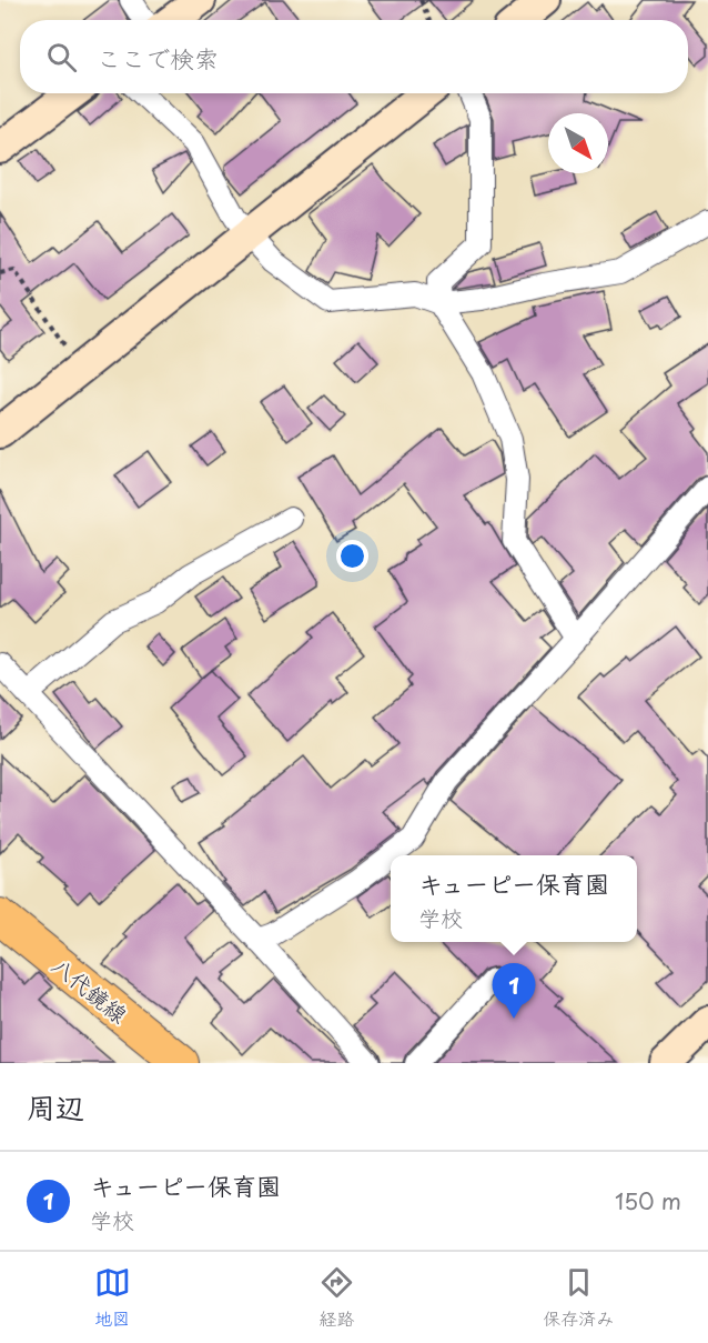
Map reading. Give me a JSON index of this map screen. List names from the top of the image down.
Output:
{
  "streets": {
    "main road": ["八代鏡線"]
  },
  "north": "bottom right",
  "page": {
    "search": "ここで検索",
    "popup": ["キューピー保育園", "学校"],
    "pins": "1",
    "heading": "周辺",
    "list": [
      {
        "mark": "1",
        "name": "キューピー保育園",
        "note": "学校",
        "value": "150 m"
      }
    ],
    "nav": ["地図", "経路", "保存済み"]
  }
}
